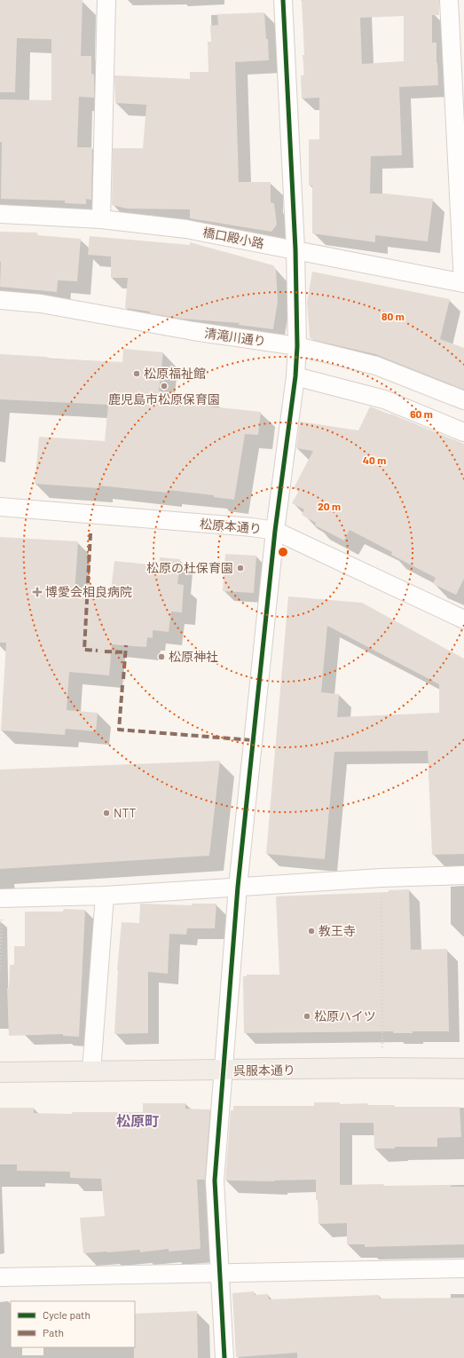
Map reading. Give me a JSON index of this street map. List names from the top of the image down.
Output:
{
  "streets": {
    "highway": ["呉服本通り"],
    "street": ["橋口殿小路", "清滝川通り", "松原本通り"]
  },
  "districts": ["松原町"],
  "places": {
    "other": [
      "松原福祉館",
      "鹿児島市松原保育園",
      "松原の杜保育園",
      "松原神社",
      "NTT",
      "教王寺",
      "松原ハイツ"
    ],
    "health": ["博愛会相良病院"]
  },
  "legend": ["Cycle path", "Path"],
  "rings": [
    "80 m",
    "60 m",
    "40 m",
    "20 m"
  ]
}
